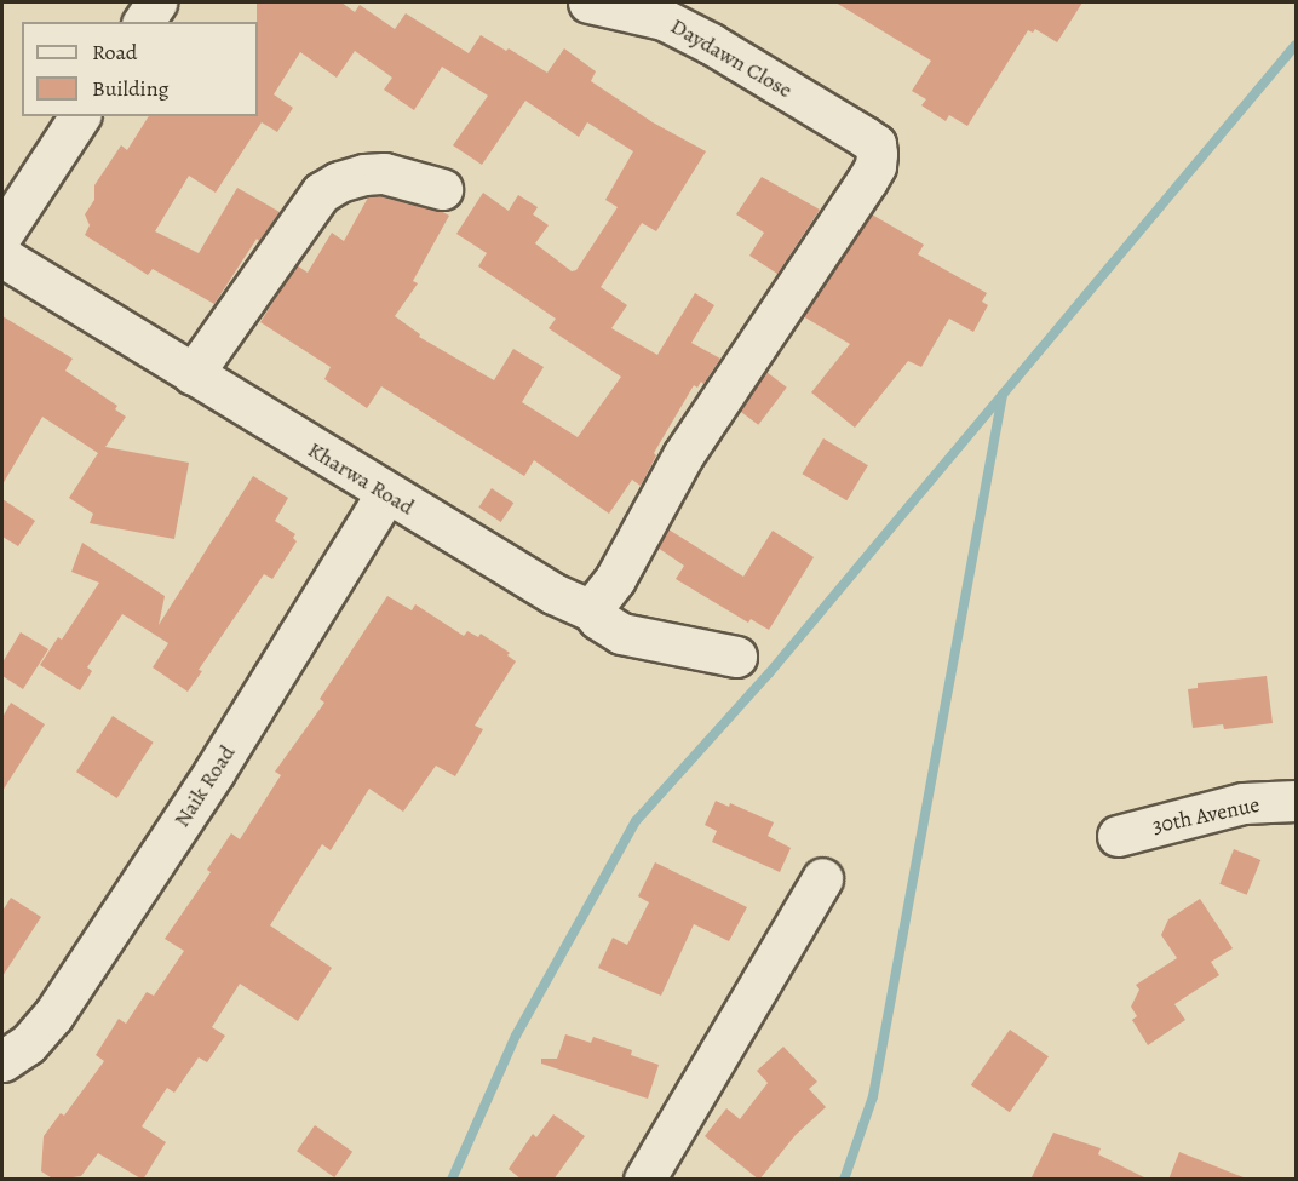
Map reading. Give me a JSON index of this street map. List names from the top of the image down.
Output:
{
  "streets": {
    "street": [
      "Daydawn Close",
      "Kharwa Road",
      "Naik Road",
      "30th Avenue"
    ]
  },
  "crossings": [
    ["Daydawn Close", "Kharwa Road"],
    ["Kharwa Road", "Naik Road"]
  ],
  "legend": ["Road", "Building"]
}
